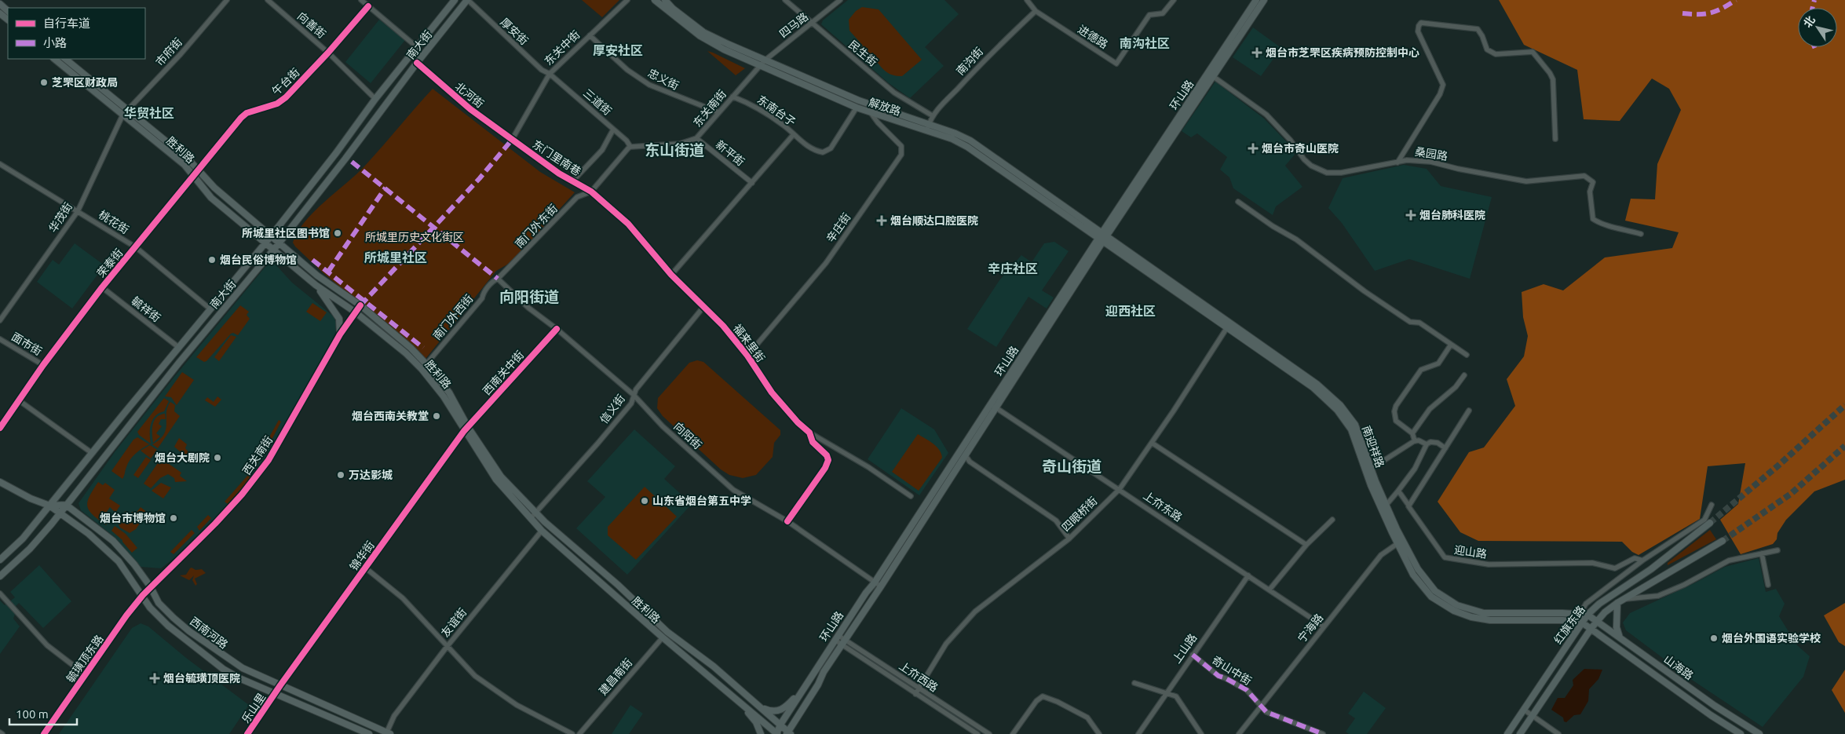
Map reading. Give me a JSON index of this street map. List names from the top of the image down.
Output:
{
  "streets": {
    "main road": [
      "南大街",
      "环山路",
      "解放路",
      "胜利路",
      "南迎祥路",
      "红旗东路",
      "西南河路",
      "山海路",
      "建昌南街"
    ],
    "street": [
      "向善街",
      "四马路",
      "厚安街",
      "进德路",
      "东关中街",
      "市府街",
      "民生街",
      "南沟街",
      "忠义街",
      "午台街",
      "北河街",
      "三道街",
      "东关南街",
      "东南台子",
      "新平街",
      "桑园路",
      "东门里南巷",
      "华茂街",
      "桃花街",
      "南门外东街",
      "辛庄街",
      "荣泰街",
      "毓祥街",
      "南门外西街",
      "福来里街",
      "面市街",
      "西南关中街",
      "信义街",
      "向阳街",
      "西关南街",
      "上夼东路",
      "四眼桥街",
      "迎山路",
      "锦华街",
      "友谊街",
      "宁海路",
      "上山路",
      "毓璜顶东路",
      "奇山中街",
      "上夼西路",
      "乐山里"
    ]
  },
  "crossings": [
    ["向善街", "南大街"],
    ["向善街", "午台街"],
    ["四马路", "民生街"],
    ["四马路", "解放路"],
    ["四马路", "东关南街"],
    ["厚安街", "南大街"],
    ["厚安街", "东关中街"],
    ["厚安街", "三道街"],
    ["进德路", "南沟街"],
    ["南大街", "北河街"],
    ["南大街", "胜利路"],
    ["南大街", "桃花街"],
    ["南大街", "毓祥街"],
    ["南大街", "西南河路"],
    ["东关中街", "忠义街"],
    ["东关中街", "北河街"],
    ["东关中街", "三道街"],
    ["东关中街", "东门里南巷"],
    ["市府街", "胜利路"],
    ["市府街", "华茂街"],
    ["民生街", "南沟街"],
    ["南沟街", "解放路"],
    ["忠义街", "东关南街"],
    ["午台街", "胜利路"],
    ["午台街", "荣泰街"],
    ["北河街", "东门里南巷"],
    ["环山路", "解放路"],
    ["环山路", "胜利路"],
    ["环山路", "桑园路"],
    ["环山路", "向阳街"],
    ["环山路", "南迎祥路"],
    ["环山路", "上夼东路"],
    ["环山路", "上夼西路"],
    ["三道街", "东关南街"],
    ["解放路", "东关南街"],
    ["解放路", "辛庄街"],
    ["解放路", "南迎祥路"],
    ["东关南街", "东南台子"],
    ["东关南街", "新平街"],
    ["东南台子", "新平街"],
    ["东南台子", "福来里街"],
    ["胜利路", "华茂街"],
    ["胜利路", "荣泰街"],
    ["胜利路", "南门外西街"],
    ["胜利路", "西南关中街"],
    ["胜利路", "信义街"],
    ["胜利路", "西关南街"],
    ["胜利路", "锦华街"],
    ["胜利路", "友谊街"],
    ["胜利路", "建昌南街"],
    ["东门里南巷", "南门外东街"],
    ["东门里南巷", "福来里街"],
    ["华茂街", "桃花街"],
    ["桃花街", "荣泰街"],
    ["南门外东街", "南门外西街"],
    ["南门外东街", "福来里街"],
    ["南门外东街", "向阳街"],
    ["辛庄街", "福来里街"],
    ["荣泰街", "毓祥街"],
    ["荣泰街", "面市街"],
    ["南门外西街", "向阳街"],
    ["福来里街", "信义街"],
    ["福来里街", "向阳街"],
    ["西南关中街", "向阳街"],
    ["西南关中街", "锦华街"],
    ["信义街", "向阳街"],
    ["南迎祥路", "四眼桥街"],
    ["南迎祥路", "红旗东路"],
    ["南迎祥路", "宁海路"],
    ["南迎祥路", "山海路"],
    ["西关南街", "西南河路"],
    ["西关南街", "毓璜顶东路"],
    ["上夼东路", "四眼桥街"],
    ["上夼东路", "宁海路"],
    ["上夼东路", "上山路"],
    ["四眼桥街", "上夼西路"],
    ["锦华街", "西南河路"],
    ["锦华街", "乐山里"],
    ["友谊街", "西南河路"],
    ["红旗东路", "山海路"],
    ["宁海路", "奇山中街"],
    ["西南河路", "毓璜顶东路"],
    ["西南河路", "乐山里"],
    ["上山路", "奇山中街"]
  ],
  "districts": [
    "南沟社区",
    "厚安社区",
    "华贸社区",
    "东山街道",
    "所城里社区",
    "辛庄社区",
    "向阳街道",
    "迎西社区",
    "奇山街道"
  ],
  "parks": ["所城里历史文化街区"],
  "places": {
    "health": [
      "烟台市芝罘区疾病预防控制中心",
      "烟台市奇山医院",
      "烟台肺科医院",
      "烟台顺达口腔医院",
      "烟台毓璜顶医院"
    ],
    "other": [
      "芝罘区财政局",
      "所城里社区图书馆",
      "烟台民俗博物馆",
      "烟台西南关教堂",
      "烟台大剧院",
      "万达影城",
      "山东省烟台第五中学",
      "烟台市博物馆",
      "烟台外国语实验学校"
    ]
  },
  "legend": ["自行车道", "小路"],
  "scale_bar": "100 m",
  "north": "top left"
}
